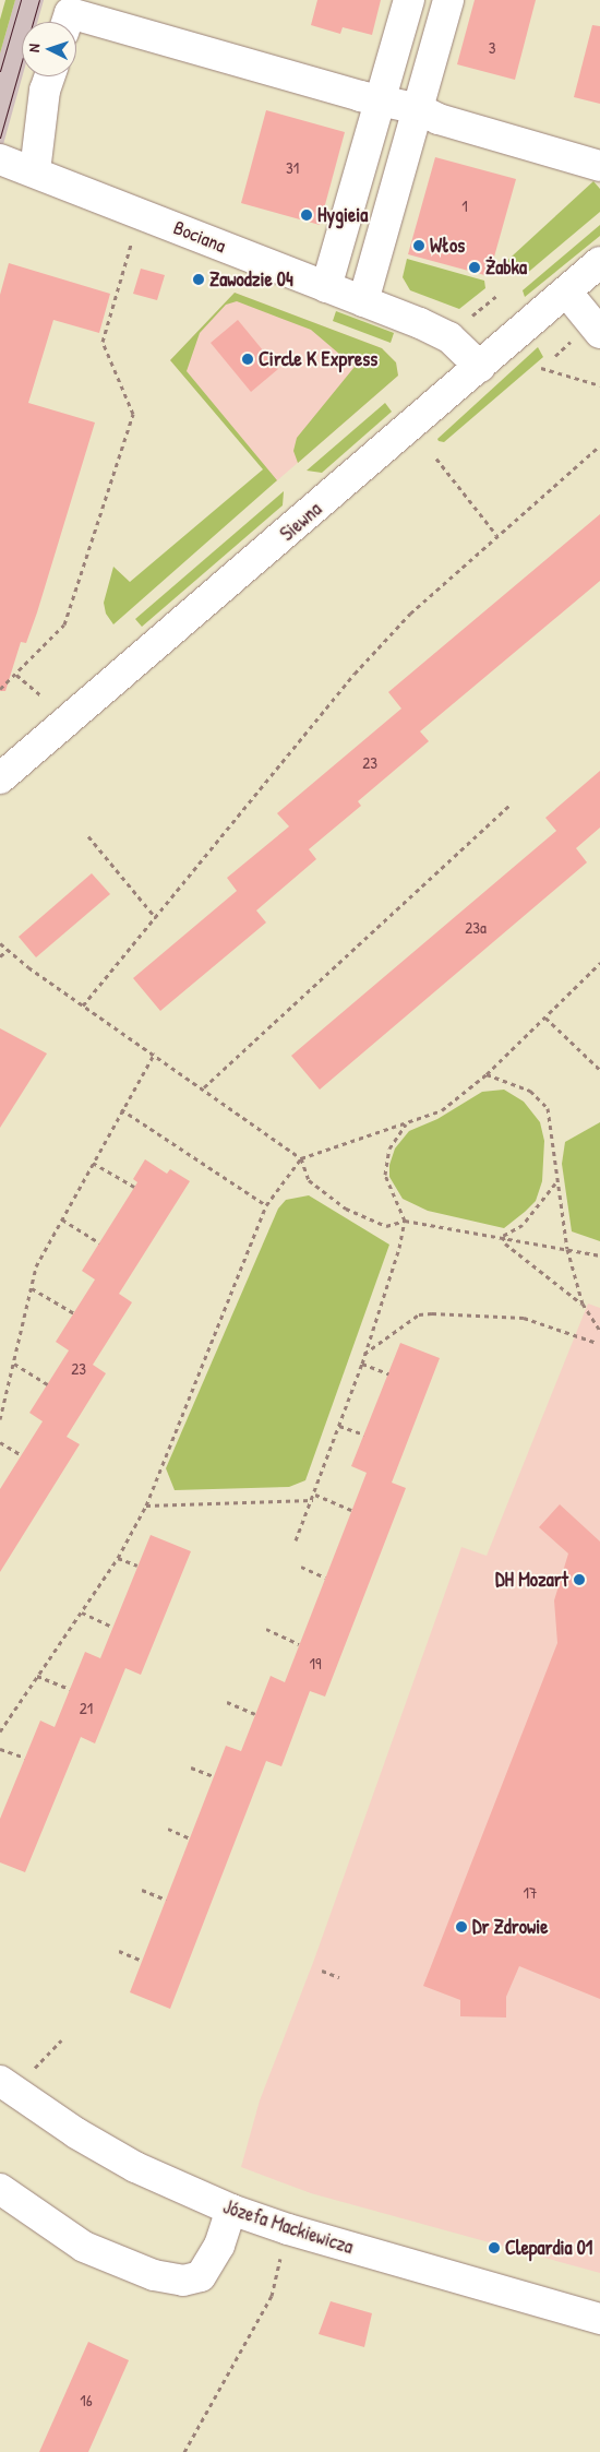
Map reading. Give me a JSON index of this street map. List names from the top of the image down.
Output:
{
  "streets": {
    "street": ["Bociana", "Siewna", "Józefa Mackiewicza"]
  },
  "crossings": [
    ["Bociana", "Siewna"]
  ],
  "places": [
    "Hygieia",
    "Włos",
    "Żabka",
    "Zawodzie 04",
    "Circle K Express",
    "DH Mozart",
    "Dr Zdrowie",
    "Clepardia 01"
  ],
  "house_numbers": [
    "3",
    "31",
    "1",
    "23",
    "23a",
    "23",
    "19",
    "21",
    "17",
    "16"
  ],
  "north": "left"
}
